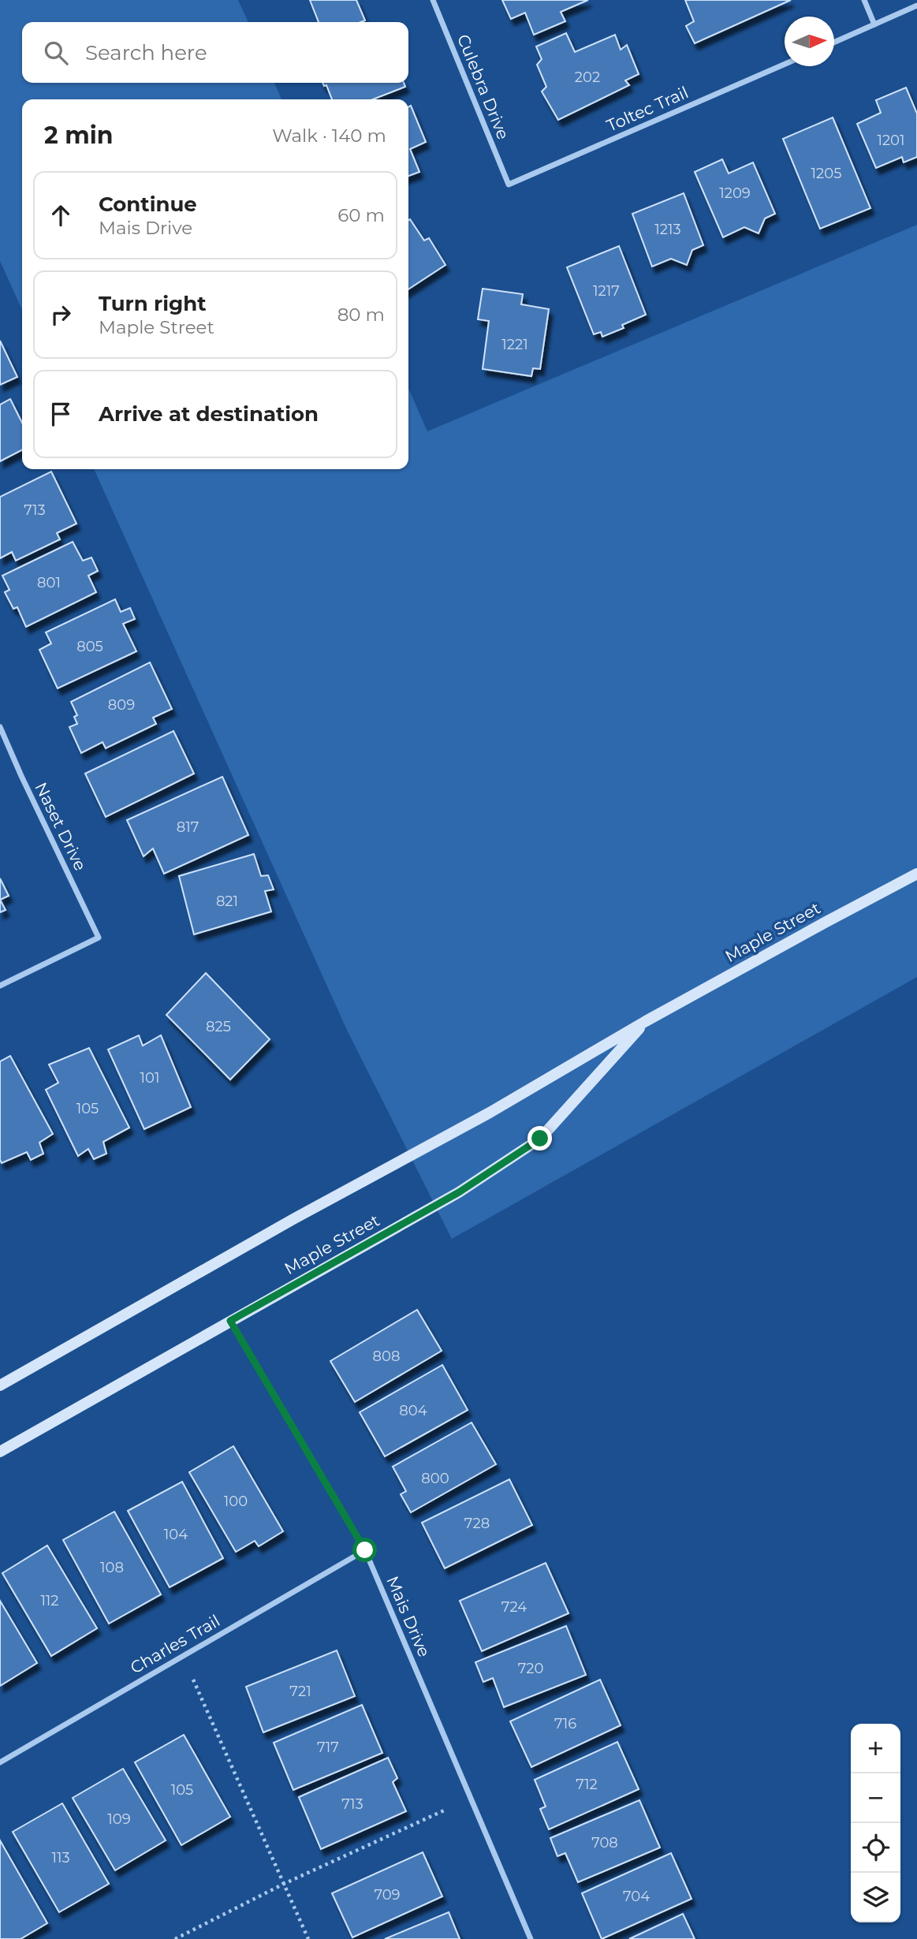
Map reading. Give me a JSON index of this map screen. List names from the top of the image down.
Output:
{
  "streets": {
    "street": [
      "Culebra Drive",
      "Toltec Trail",
      "Naset Drive",
      "Maple Street",
      "Mais Drive",
      "Charles Trail"
    ]
  },
  "crossings": [
    ["Culebra Drive", "Toltec Trail"],
    ["Maple Street", "Mais Drive"],
    ["Mais Drive", "Charles Trail"]
  ],
  "house_numbers": [
    "202",
    "1201",
    "1205",
    "1209",
    "1213",
    "1217",
    "1221",
    "713",
    "801",
    "805",
    "809",
    "817",
    "821",
    "825",
    "101",
    "105",
    "808",
    "804",
    "800",
    "100",
    "728",
    "104",
    "108",
    "112",
    "724",
    "720",
    "721",
    "716",
    "717",
    "712",
    "105",
    "713",
    "109",
    "708",
    "113",
    "709",
    "704"
  ],
  "north": "right",
  "page": {
    "search": "Search here",
    "heading": ["2 min", "Walk · 140 m"],
    "list": [
      ["Continue", "Mais Drive", "60 m"],
      ["Turn right", "Maple Street", "80 m"],
      "Arrive at destination"
    ],
    "map_buttons": ["+", "−"]
  }
}
